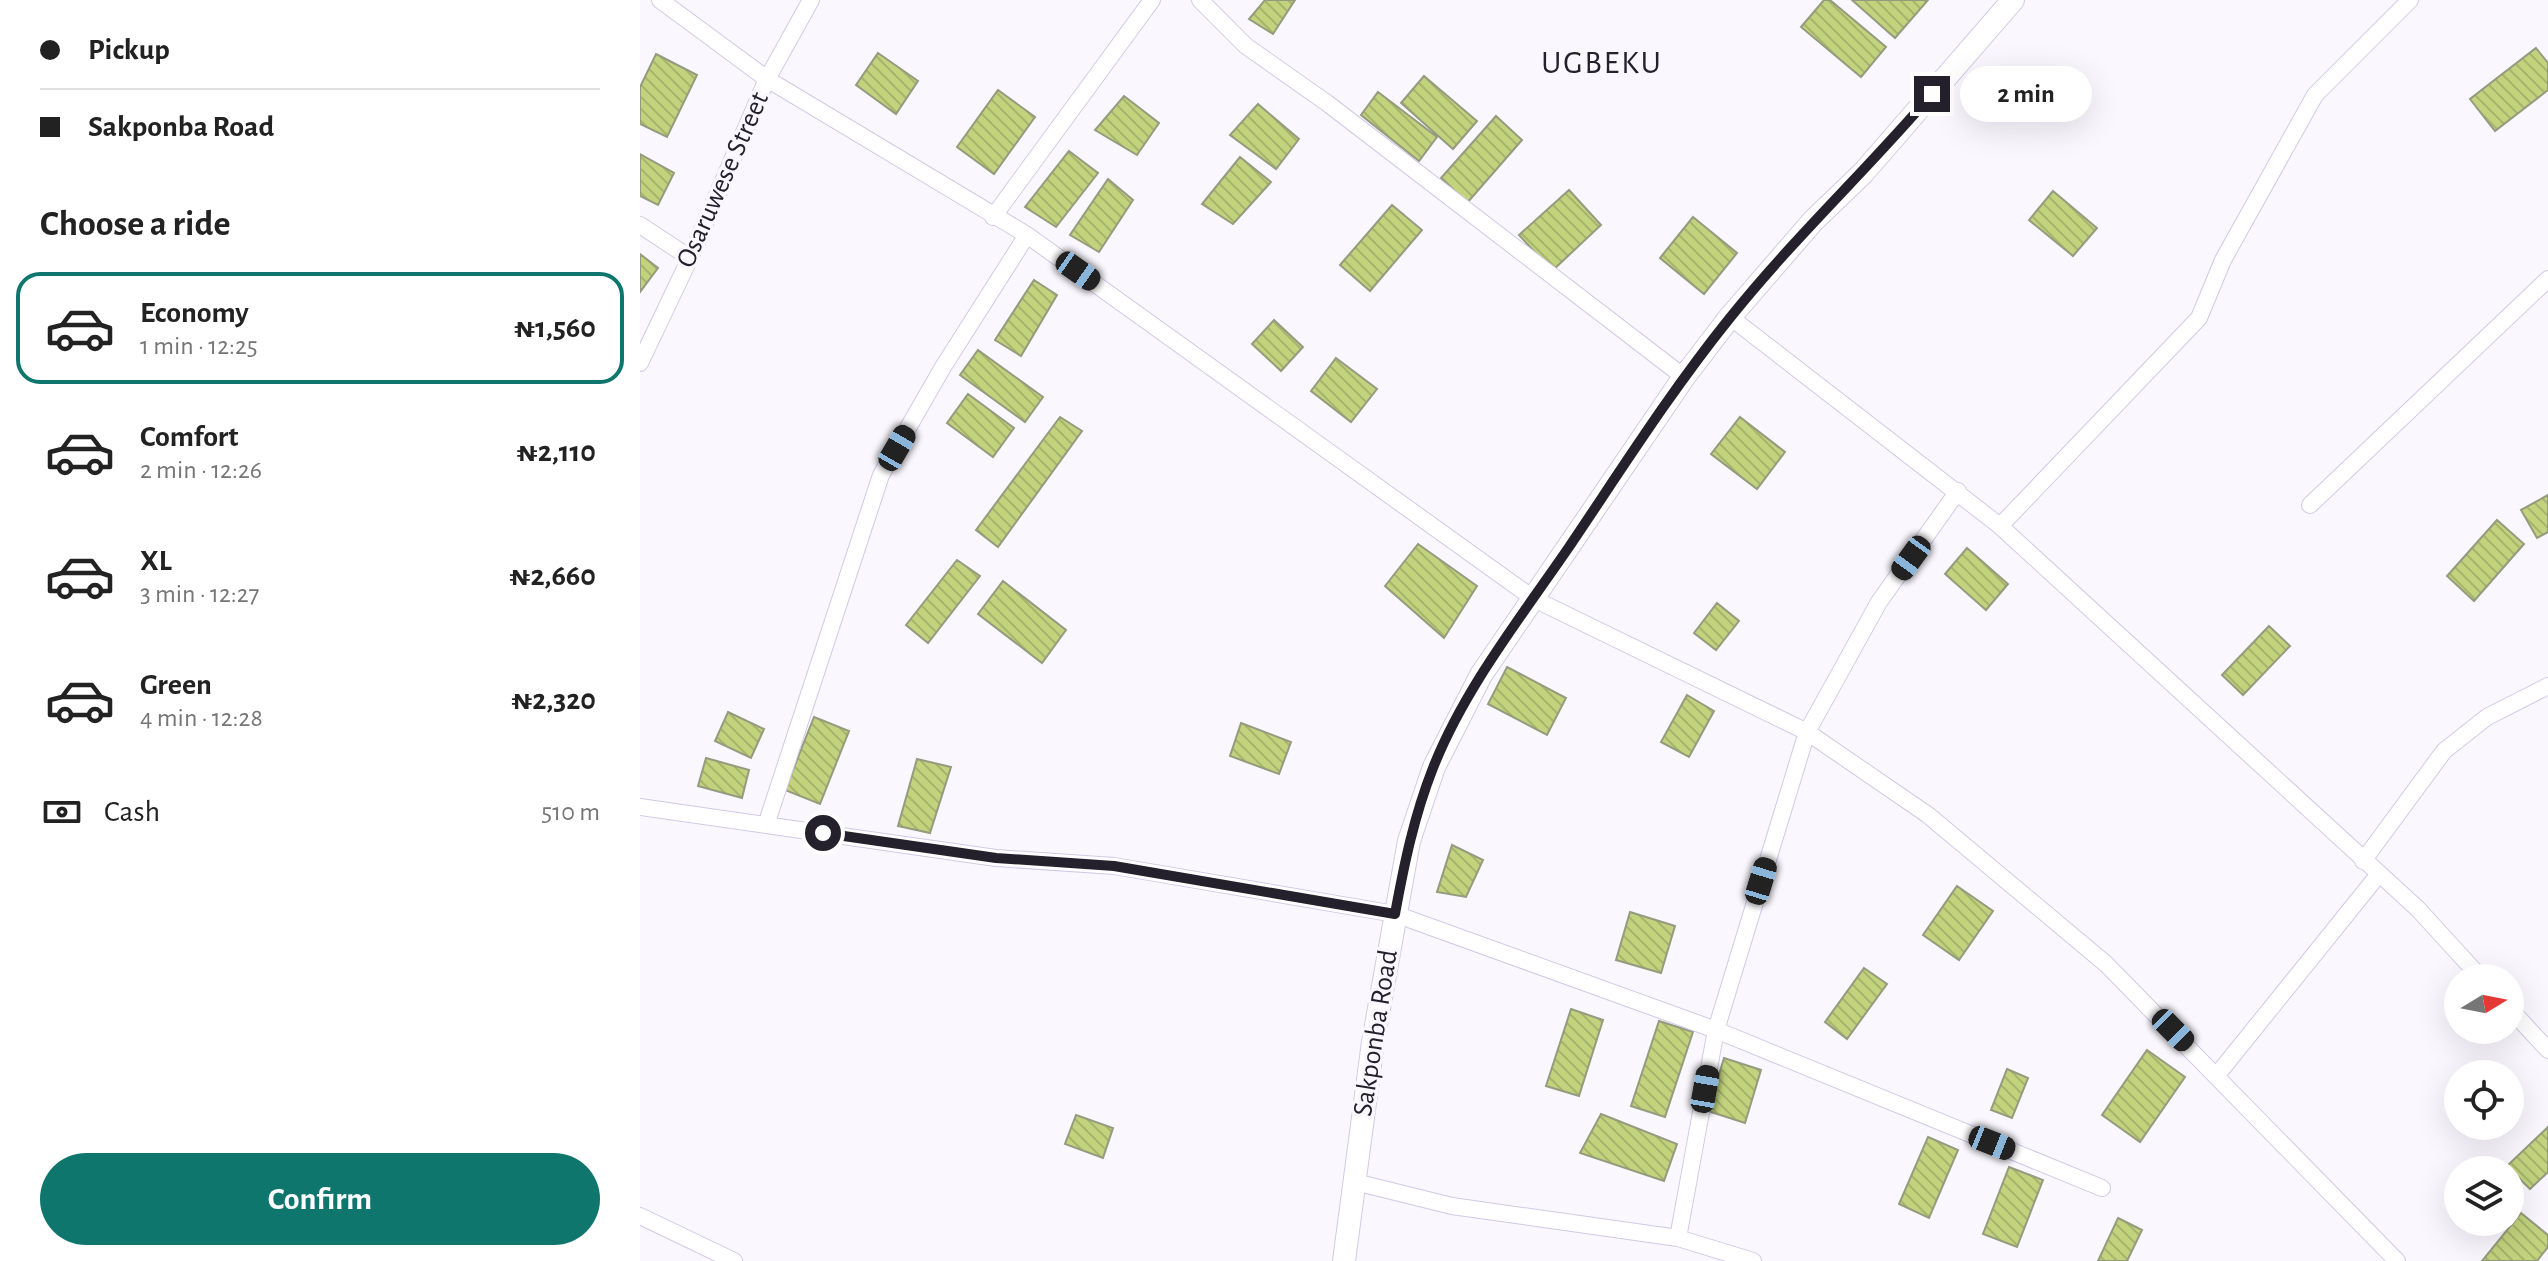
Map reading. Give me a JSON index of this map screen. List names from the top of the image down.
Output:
{
  "streets": {
    "main road": ["Sakponba Road"],
    "street": ["Osaruwese Street"]
  },
  "districts": ["UGBEKU"],
  "north": "right",
  "page": {
    "banner": ["Pickup", "Sakponba Road"],
    "bubble": "2 min",
    "heading": "Choose a ride",
    "list": [
      {
        "name": "Economy",
        "note": "1 min · 12:25",
        "value": "₦1,560"
      },
      {
        "name": "Comfort",
        "note": "2 min · 12:26",
        "value": "₦2,110"
      },
      {
        "name": "XL",
        "note": "3 min · 12:27",
        "value": "₦2,660"
      },
      {
        "name": "Green",
        "note": "4 min · 12:28",
        "value": "₦2,320"
      }
    ],
    "pay": ["Cash", "510 m"],
    "buttons": "Confirm"
  }
}
